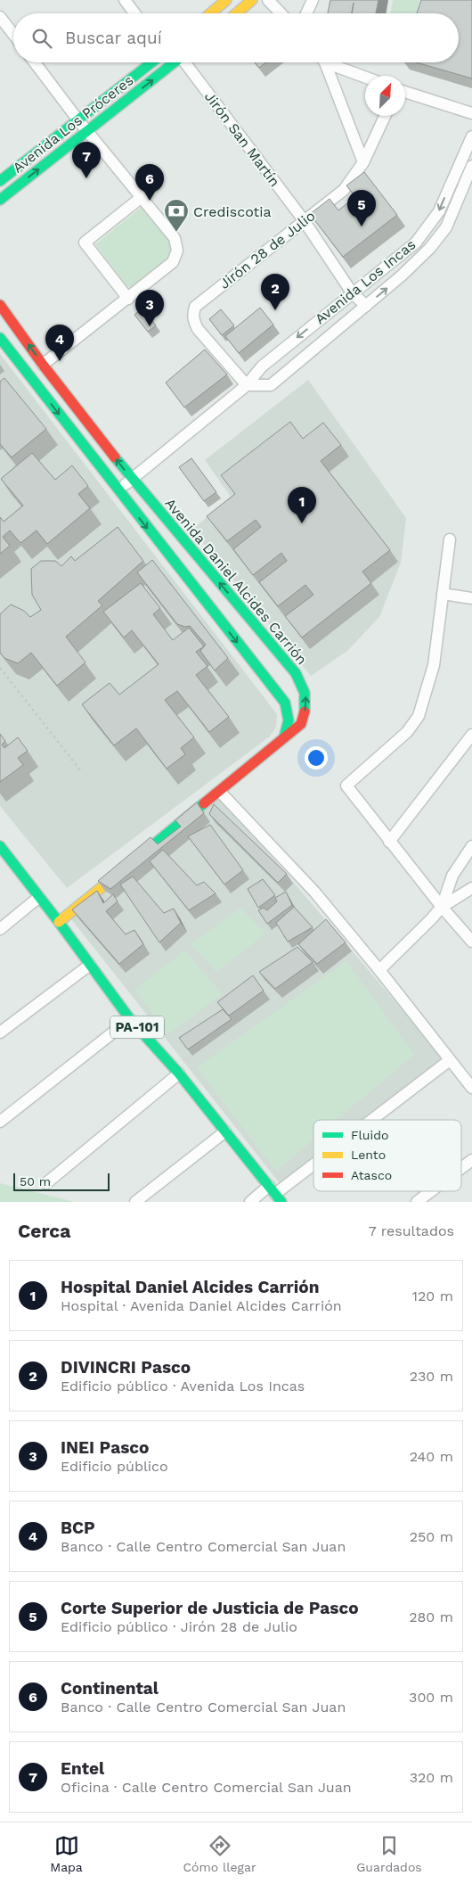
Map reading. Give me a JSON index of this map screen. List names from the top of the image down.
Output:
{
  "streets": {
    "street": [
      "Avenida Los Próceres",
      "Jirón San Martín",
      "Jirón 28 de Julio",
      "Avenida Los Incas",
      "Avenida Daniel Alcides Carrión",
      "PA-101"
    ]
  },
  "crossings": [
    ["Jirón San Martín", "Jirón 28 de Julio"],
    ["Jirón San Martín", "Avenida Los Incas"],
    ["Jirón 28 de Julio", "Avenida Los Incas"],
    ["Avenida Los Incas", "Avenida Daniel Alcides Carrión"],
    ["Avenida Daniel Alcides Carrión", "PA-101"]
  ],
  "places": {
    "bank": ["Crediscotia"]
  },
  "legend": ["Fluido", "Lento", "Atasco"],
  "scale_bar": "50 m",
  "north": "top right",
  "page": {
    "search": "Buscar aquí",
    "pins": [
      "7",
      "6",
      "5",
      "2",
      "3",
      "4",
      "1"
    ],
    "scale": "50 m",
    "heading": ["Cerca", "7 resultados"],
    "list": [
      {
        "mark": "1",
        "name": "Hospital Daniel Alcides Carrión",
        "note": "Hospital · Avenida Daniel Alcides Carrión",
        "value": "120 m"
      },
      {
        "mark": "2",
        "name": "DIVINCRI Pasco",
        "note": "Edificio público · Avenida Los Incas",
        "value": "230 m"
      },
      {
        "mark": "3",
        "name": "INEI Pasco",
        "note": "Edificio público",
        "value": "240 m"
      },
      {
        "mark": "4",
        "name": "BCP",
        "note": "Banco · Calle Centro Comercial San Juan",
        "value": "250 m"
      },
      {
        "mark": "5",
        "name": "Corte Superior de Justicia de Pasco",
        "note": "Edificio público · Jirón 28 de Julio",
        "value": "280 m"
      },
      {
        "mark": "6",
        "name": "Continental",
        "note": "Banco · Calle Centro Comercial San Juan",
        "value": "300 m"
      },
      {
        "mark": "7",
        "name": "Entel",
        "note": "Oficina · Calle Centro Comercial San Juan",
        "value": "320 m"
      }
    ],
    "nav": ["Mapa", "Cómo llegar", "Guardados"]
  }
}
